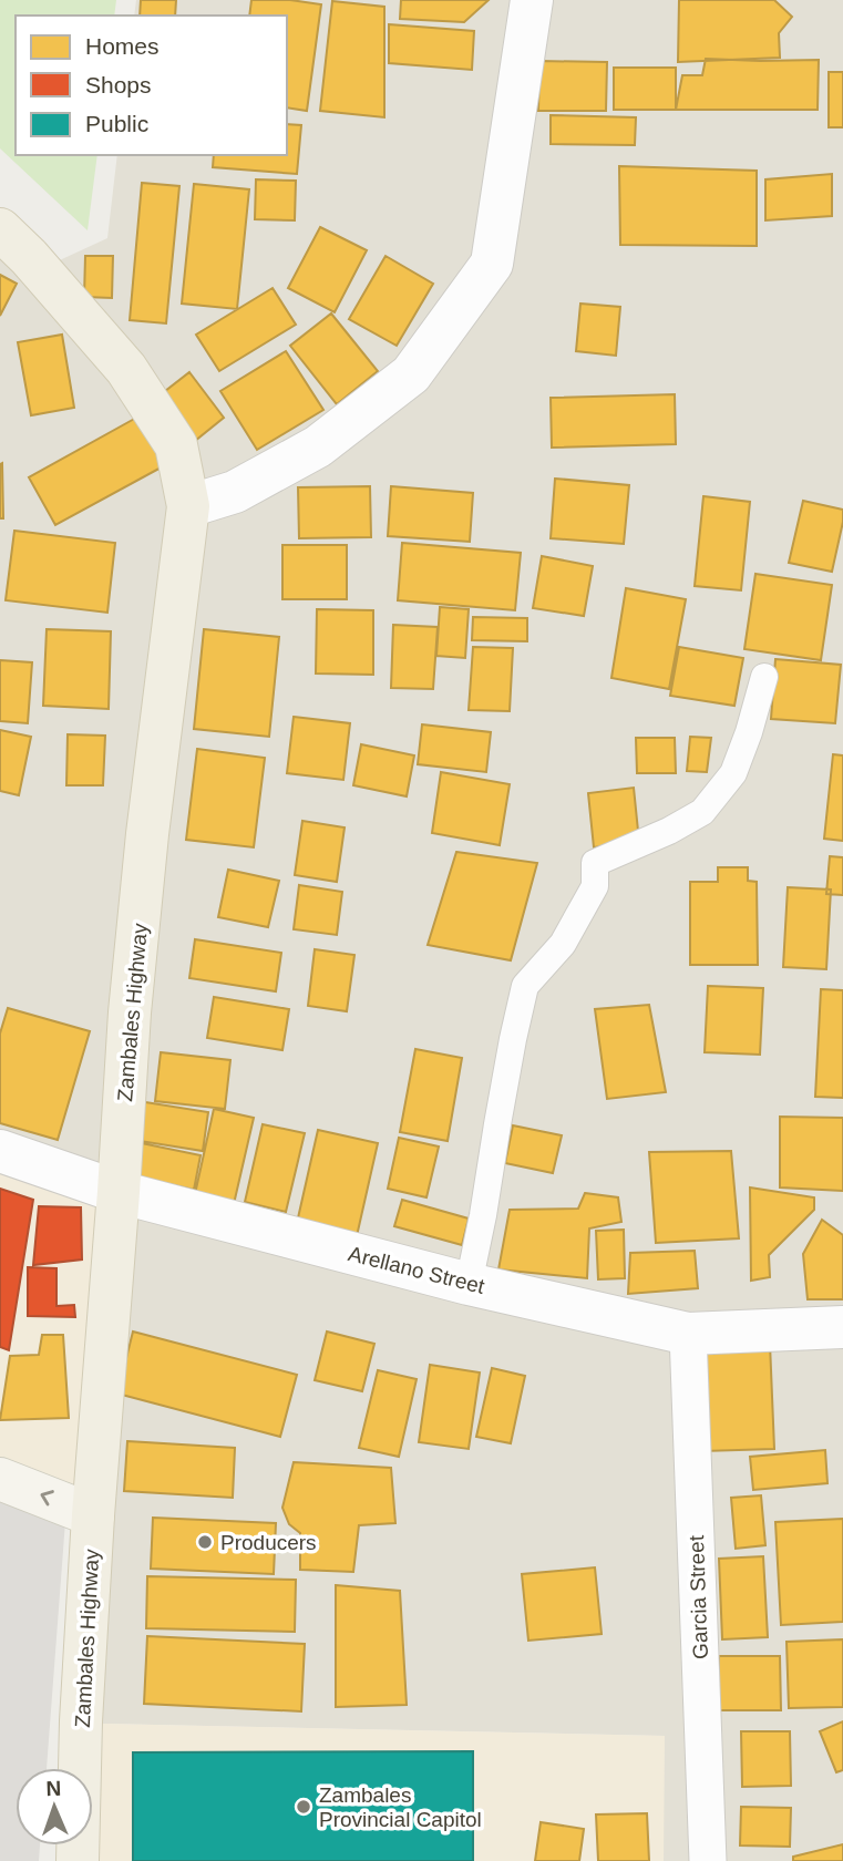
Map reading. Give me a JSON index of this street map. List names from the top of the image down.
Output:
{
  "streets": {
    "main road": ["Zambales Highway"],
    "street": ["Arellano Street", "Garcia Street"]
  },
  "crossings": [
    ["Zambales Highway", "Arellano Street"],
    ["Arellano Street", "Garcia Street"]
  ],
  "places": ["Producers", "Zambales Provincial Capitol"],
  "legend": ["Homes", "Shops", "Public"],
  "north": "top"
}
